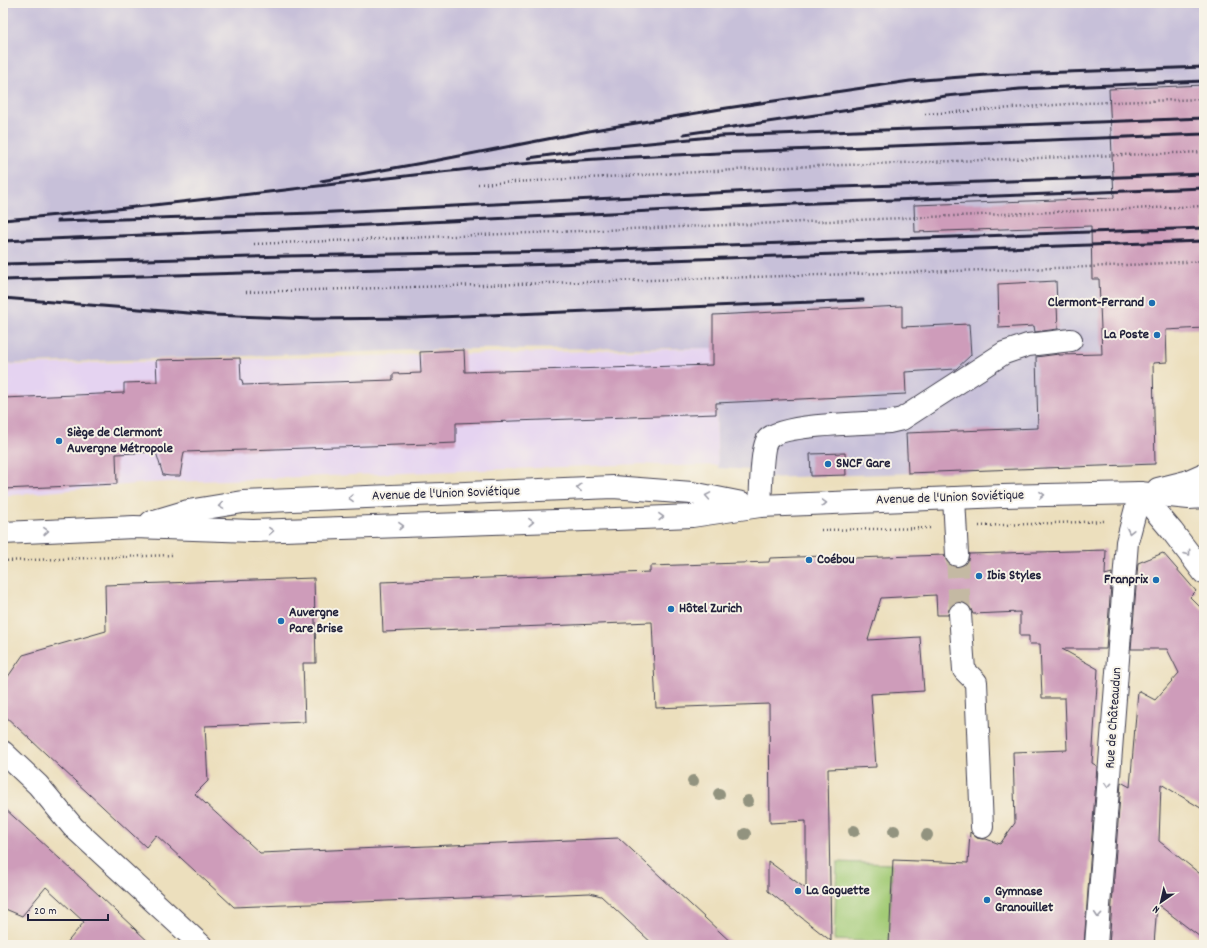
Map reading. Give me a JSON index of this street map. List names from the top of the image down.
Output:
{
  "streets": {
    "street": ["Avenue de l'Union Soviétique", "Rue de Châteaudun"]
  },
  "crossings": [
    ["Avenue de l'Union Soviétique", "Rue de Châteaudun"]
  ],
  "places": [
    "Clermont-Ferrand",
    "La Poste",
    "Siège de Clermont Auvergne Métropole",
    "SNCF Gare",
    "Coébou",
    "Ibis Styles",
    "Franprix",
    "Hôtel Zurich",
    "Auvergne Pare Brise",
    "La Goguette",
    "Gymnase Granouillet"
  ],
  "scale_bar": "20 m",
  "north": "bottom left"
}
